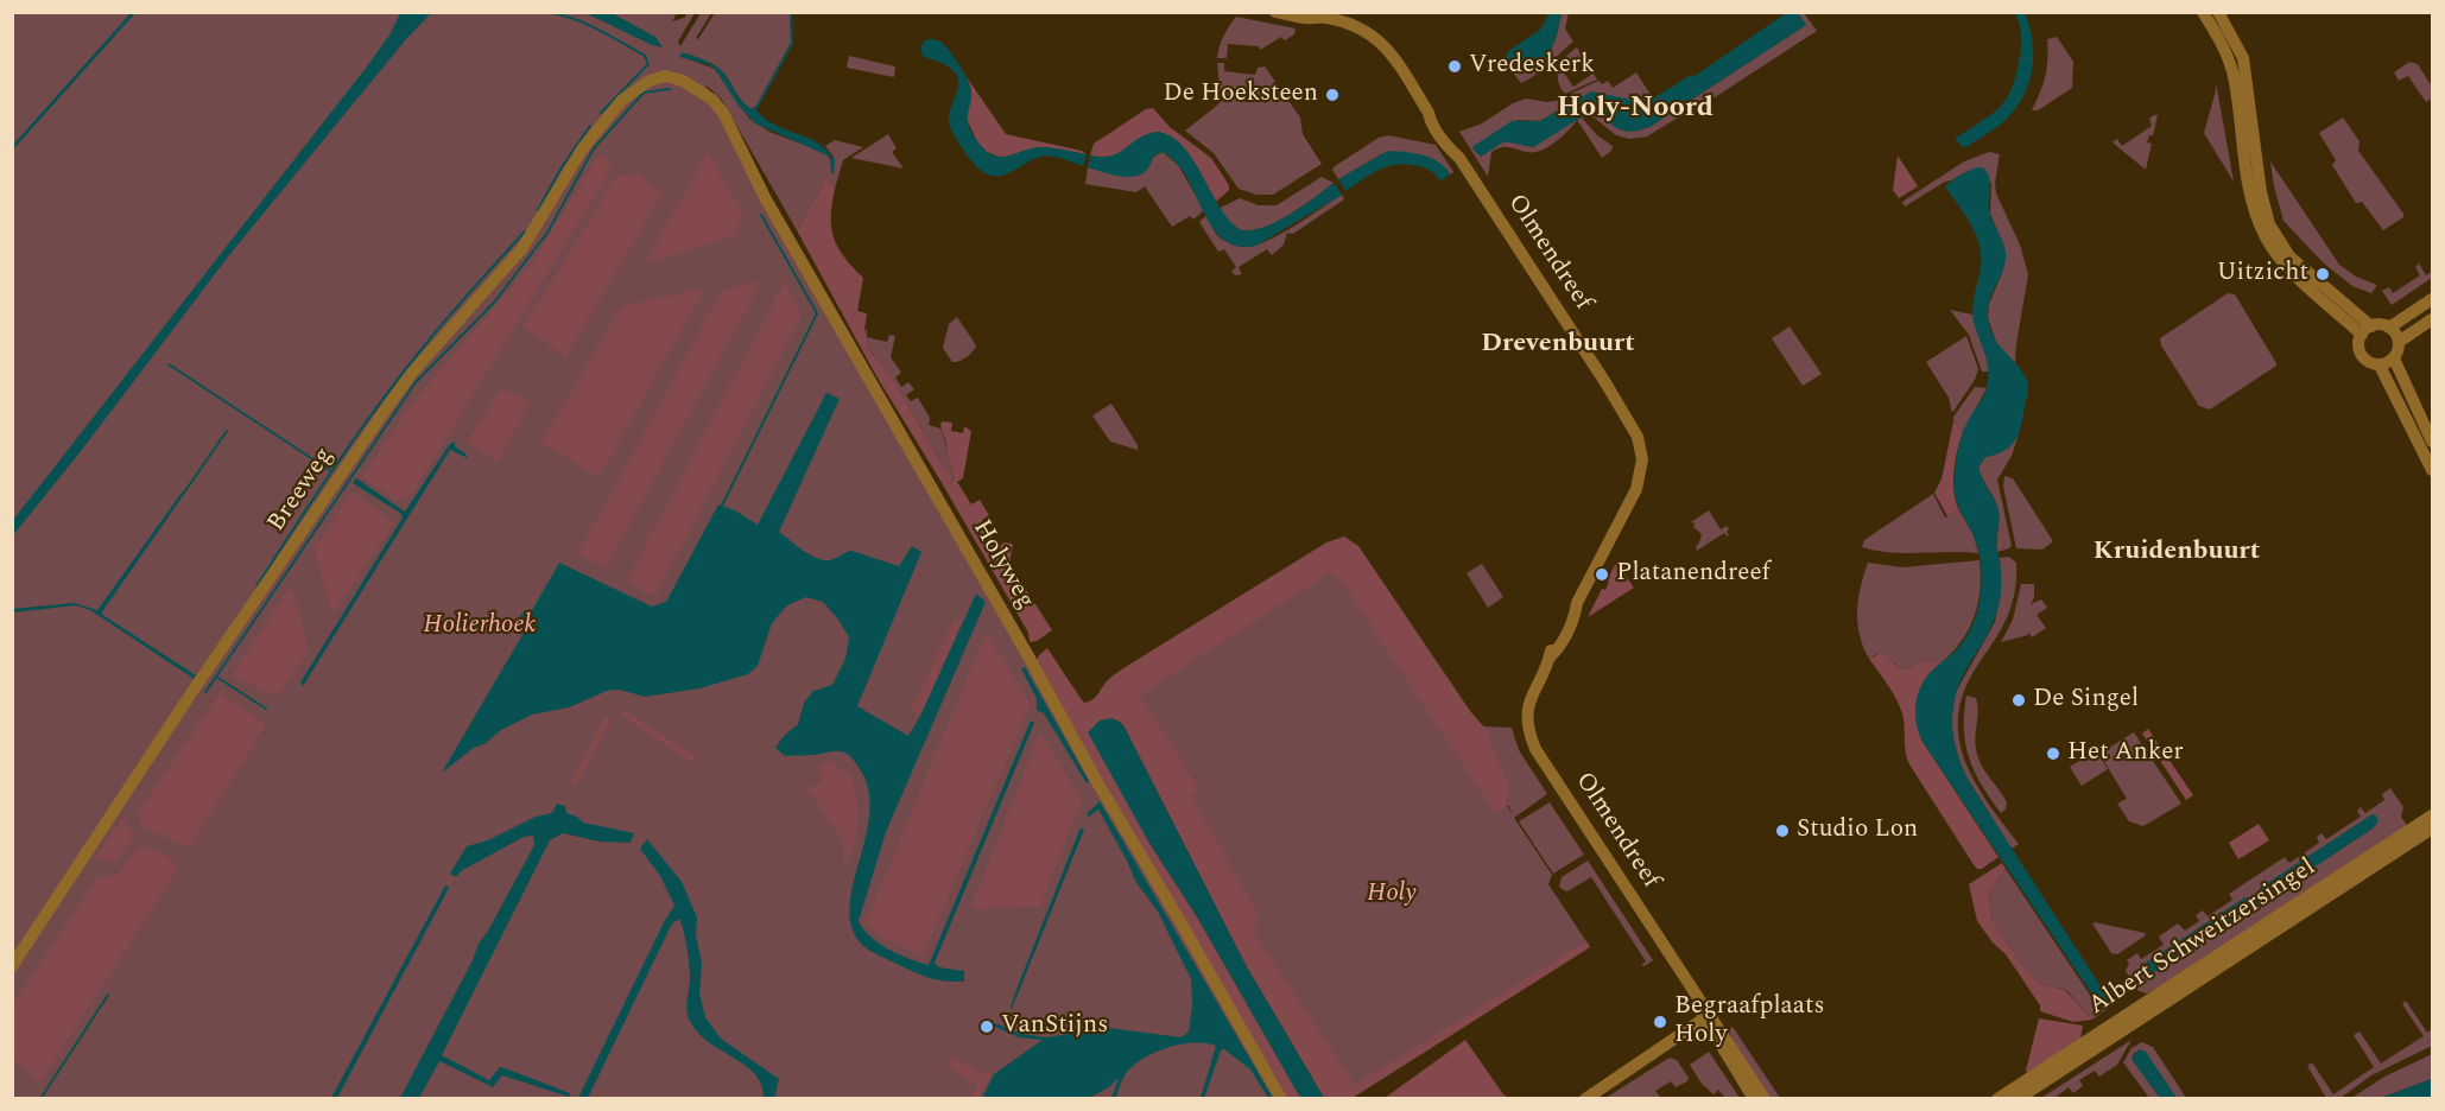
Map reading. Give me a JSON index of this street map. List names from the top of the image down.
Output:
{
  "streets": {
    "street": [
      "Olmendreef",
      "Breeweg",
      "Holyweg",
      "Albert Schweitzersingel"
    ]
  },
  "crossings": [
    ["Breeweg", "Holyweg"]
  ],
  "districts": ["Holy-Noord", "Drevenbuurt", "Kruidenbuurt"],
  "parks": ["Holierhoek", "Holy"],
  "places": [
    "Vredeskerk",
    "De Hoeksteen",
    "Uitzicht",
    "Platanendreef",
    "De Singel",
    "Het Anker",
    "Studio Lon",
    "Begraafplaats Holy",
    "VanStijns"
  ]
}
